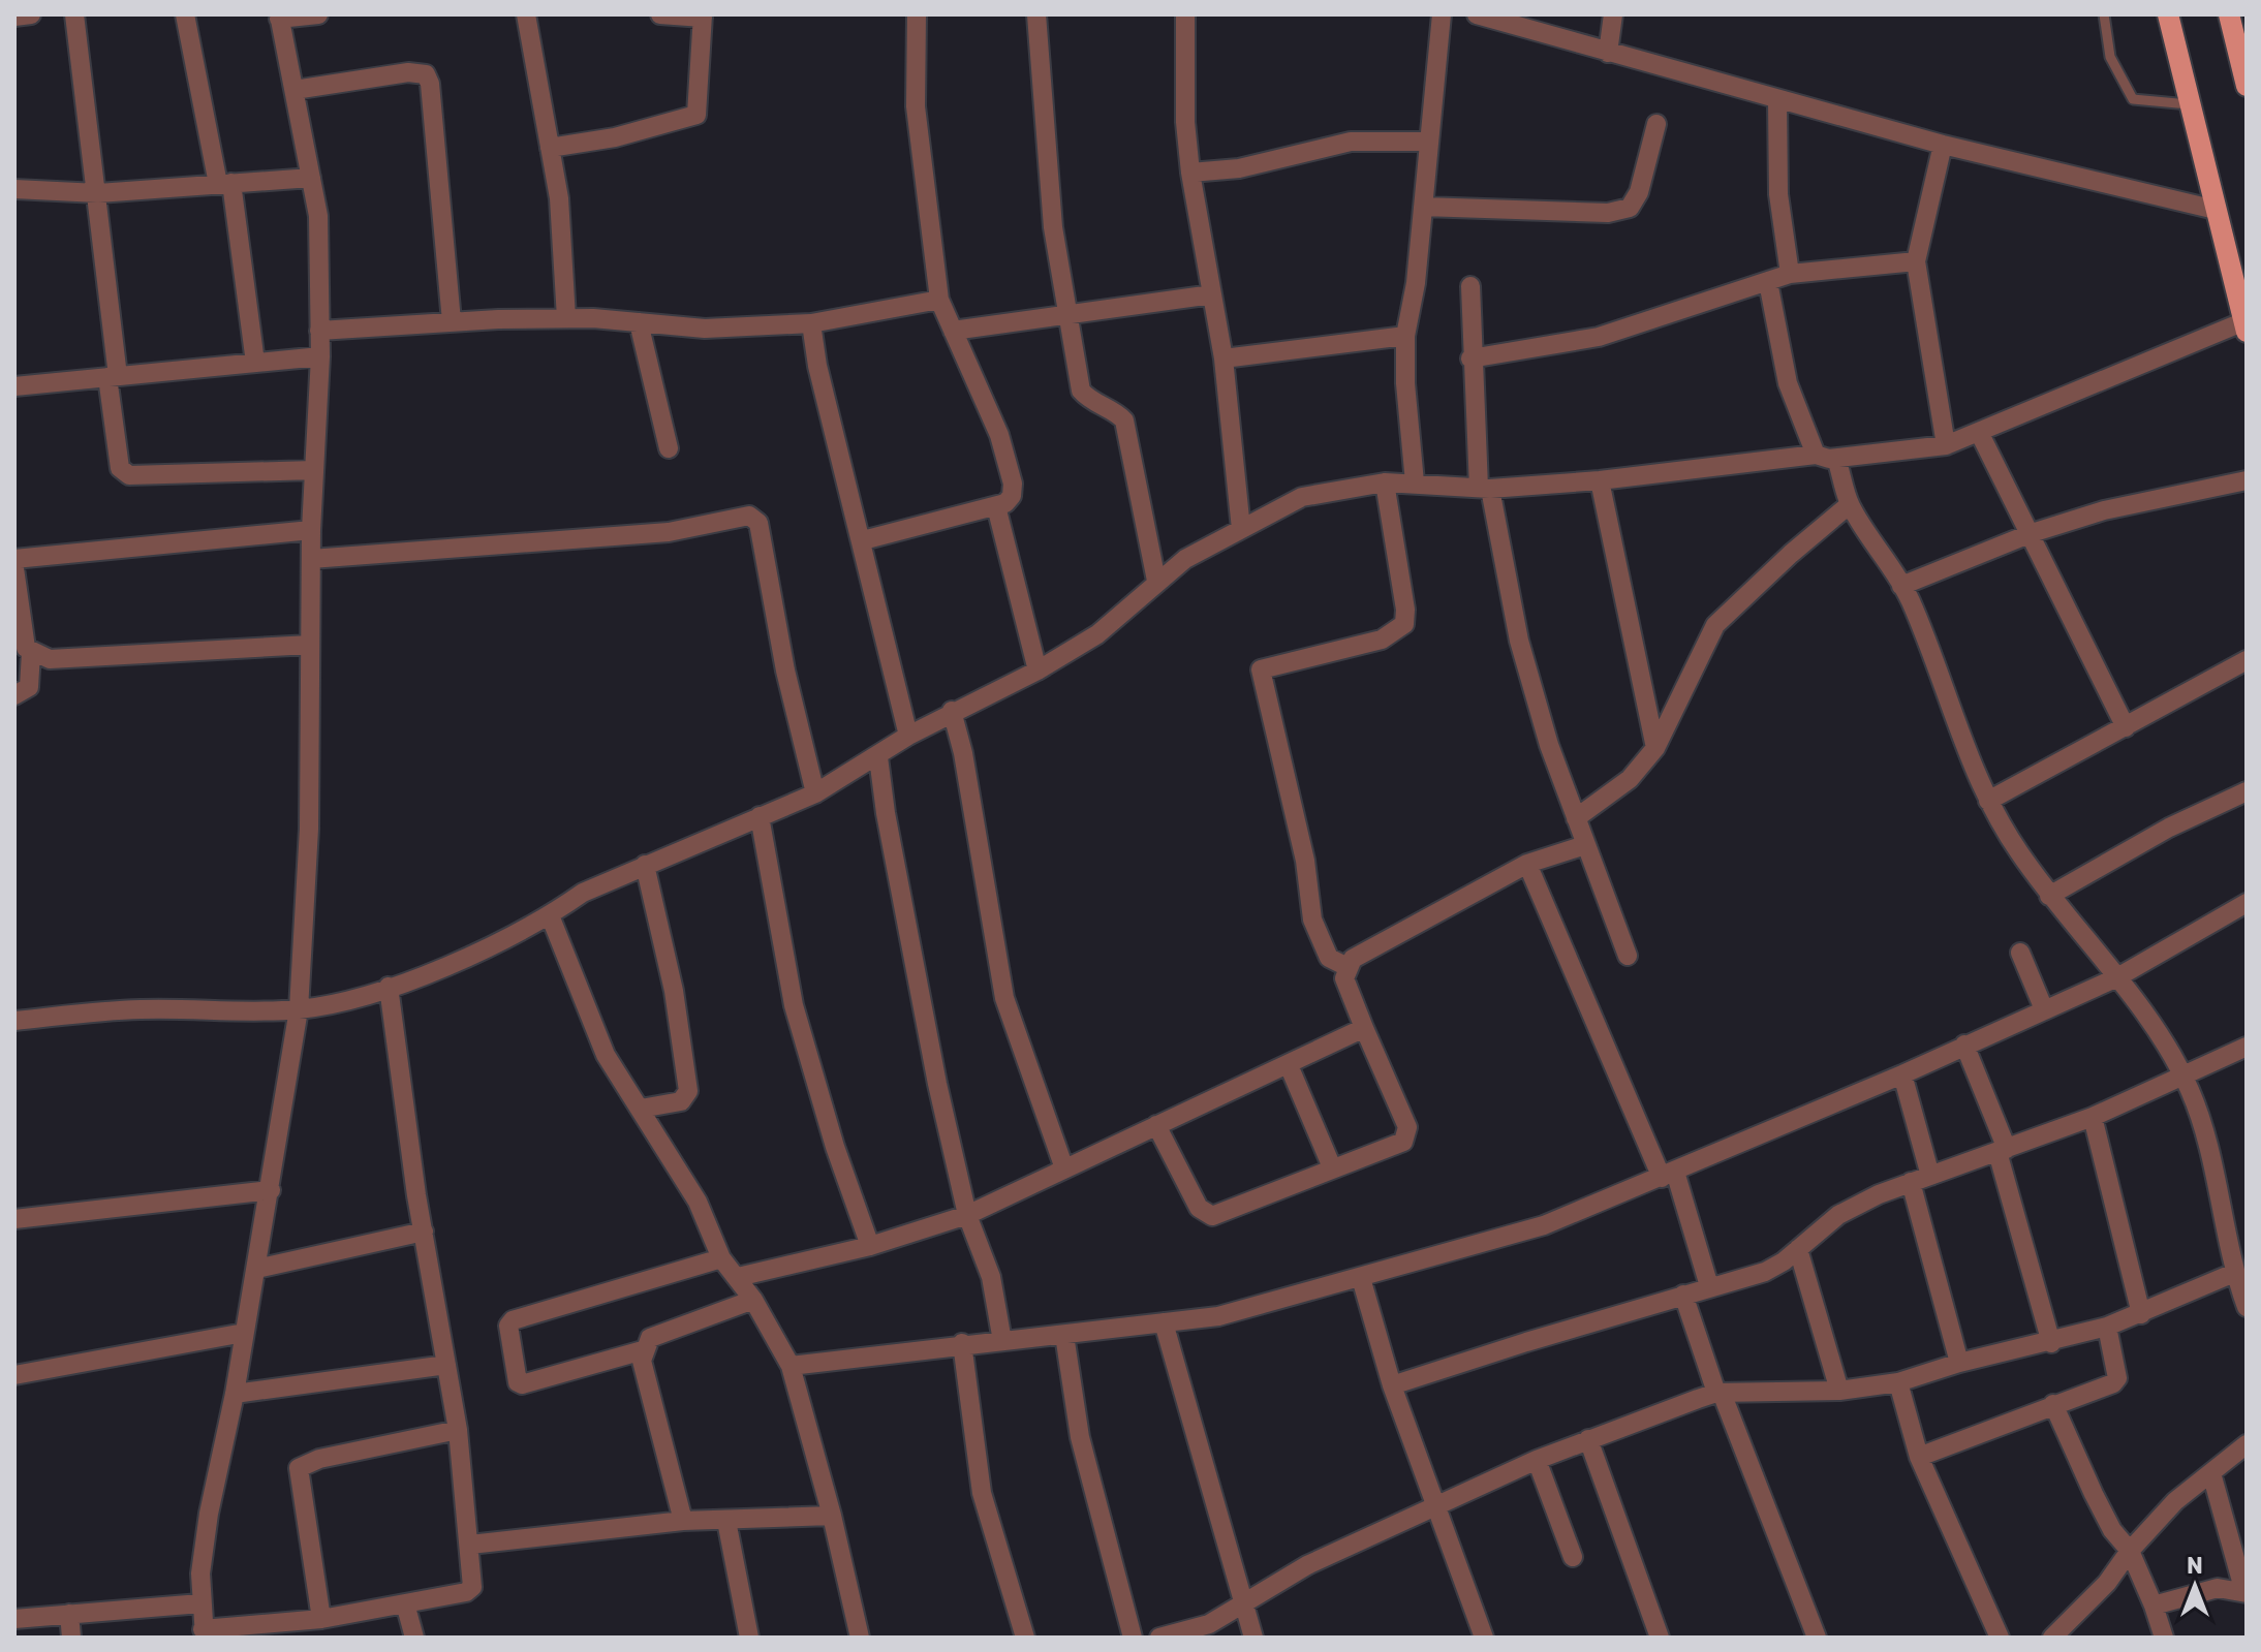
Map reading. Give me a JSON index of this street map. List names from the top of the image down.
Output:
{
  "north": "top"
}
